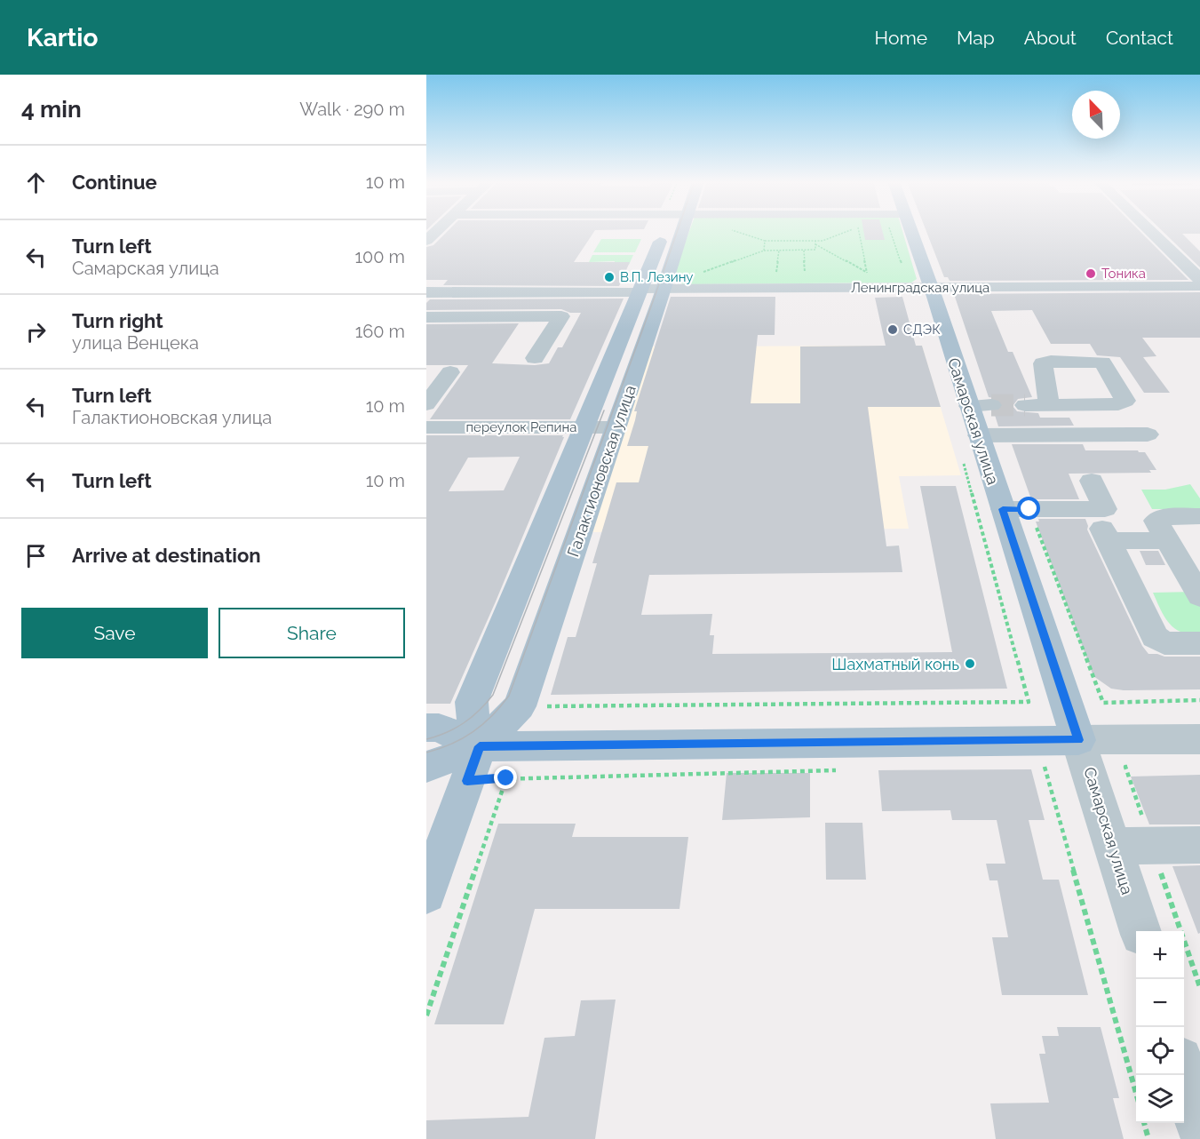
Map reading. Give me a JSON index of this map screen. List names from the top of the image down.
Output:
{
  "streets": {
    "main road": ["Самарская улица", "Галактионовская улица"],
    "street": ["Ленинградская улица", "переулок Репина"]
  },
  "crossings": [
    ["Ленинградская улица", "Самарская улица"],
    ["Ленинградская улица", "Галактионовская улица"],
    ["переулок Репина", "Галактионовская улица"]
  ],
  "places": [
    "Тоника",
    "В.П. Лезину",
    "СДЭК",
    "Шахматный конь"
  ],
  "north": "top left",
  "page": {
    "header": "Kartio",
    "nav": [
      "Home",
      "Map",
      "About",
      "Contact"
    ],
    "heading": ["4 min", "Walk · 290 m"],
    "list": [
      ["Continue", "10 m"],
      ["Turn left", "Самарская улица", "100 m"],
      ["Turn right", "улица Венцека", "160 m"],
      ["Turn left", "Галактионовская улица", "10 m"],
      ["Turn left", "10 m"],
      "Arrive at destination"
    ],
    "buttons": ["Save", "Share"],
    "map_buttons": ["+", "−"]
  }
}
